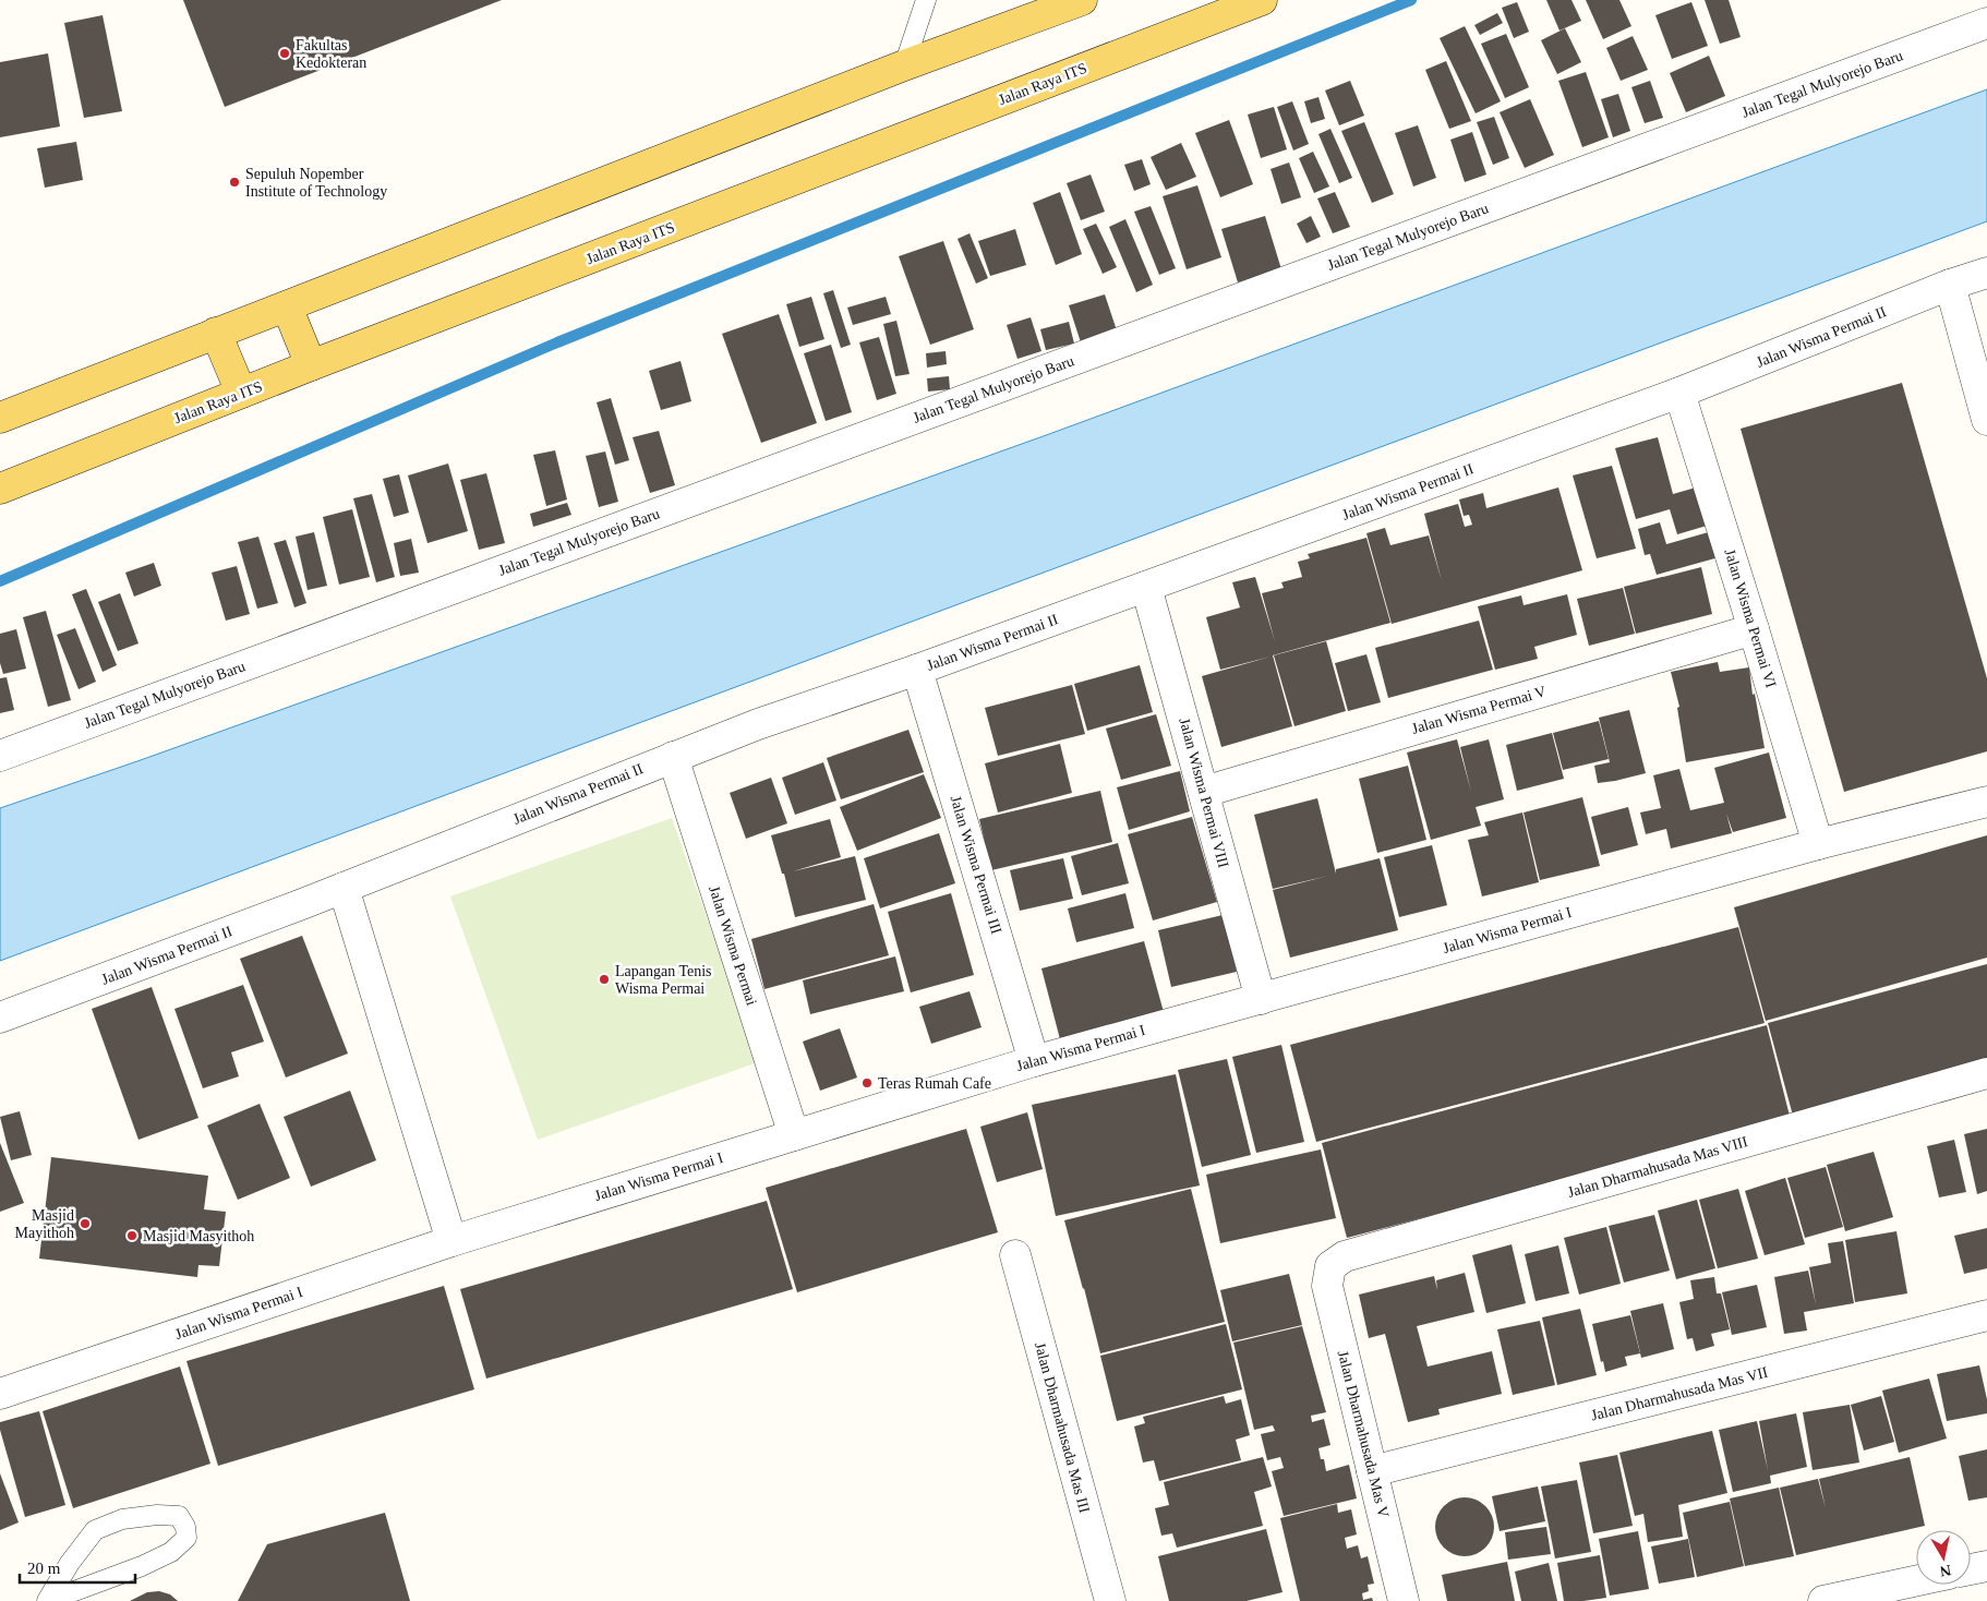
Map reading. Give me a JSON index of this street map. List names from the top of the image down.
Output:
{
  "streets": {
    "main road": ["Jalan Raya ITS"],
    "street": [
      "Jalan Tegal Mulyorejo Baru",
      "Jalan Wisma Permai II",
      "Jalan Wisma Permai VI",
      "Jalan Wisma Permai V",
      "Jalan Wisma Permai VIII",
      "Jalan Wisma Permai III",
      "Jalan Wisma Permai I",
      "Jalan Wisma Permai",
      "Jalan Dharmahusada Mas VIII",
      "Jalan Dharmahusada Mas VII",
      "Jalan Dharmahusada Mas III",
      "Jalan Dharmahusada Mas V"
    ]
  },
  "crossings": [
    ["Jalan Wisma Permai II", "Jalan Wisma Permai VI"],
    ["Jalan Wisma Permai II", "Jalan Wisma Permai VIII"],
    ["Jalan Wisma Permai II", "Jalan Wisma Permai III"],
    ["Jalan Wisma Permai II", "Jalan Wisma Permai"],
    ["Jalan Wisma Permai VI", "Jalan Wisma Permai V"],
    ["Jalan Wisma Permai VI", "Jalan Wisma Permai I"],
    ["Jalan Wisma Permai V", "Jalan Wisma Permai VIII"],
    ["Jalan Wisma Permai VIII", "Jalan Wisma Permai I"],
    ["Jalan Wisma Permai III", "Jalan Wisma Permai I"],
    ["Jalan Wisma Permai I", "Jalan Wisma Permai"],
    ["Jalan Dharmahusada Mas VIII", "Jalan Dharmahusada Mas V"],
    ["Jalan Dharmahusada Mas VII", "Jalan Dharmahusada Mas V"]
  ],
  "places": [
    "Fakultas Kedokteran",
    "Sepuluh Nopember Institute of Technology",
    "Lapangan Tenis Wisma Permai",
    "Teras Rumah Cafe",
    "Masjid Mayithoh",
    "Masjid Masyithoh"
  ],
  "scale_bar": "20 m",
  "north": "bottom"
}
